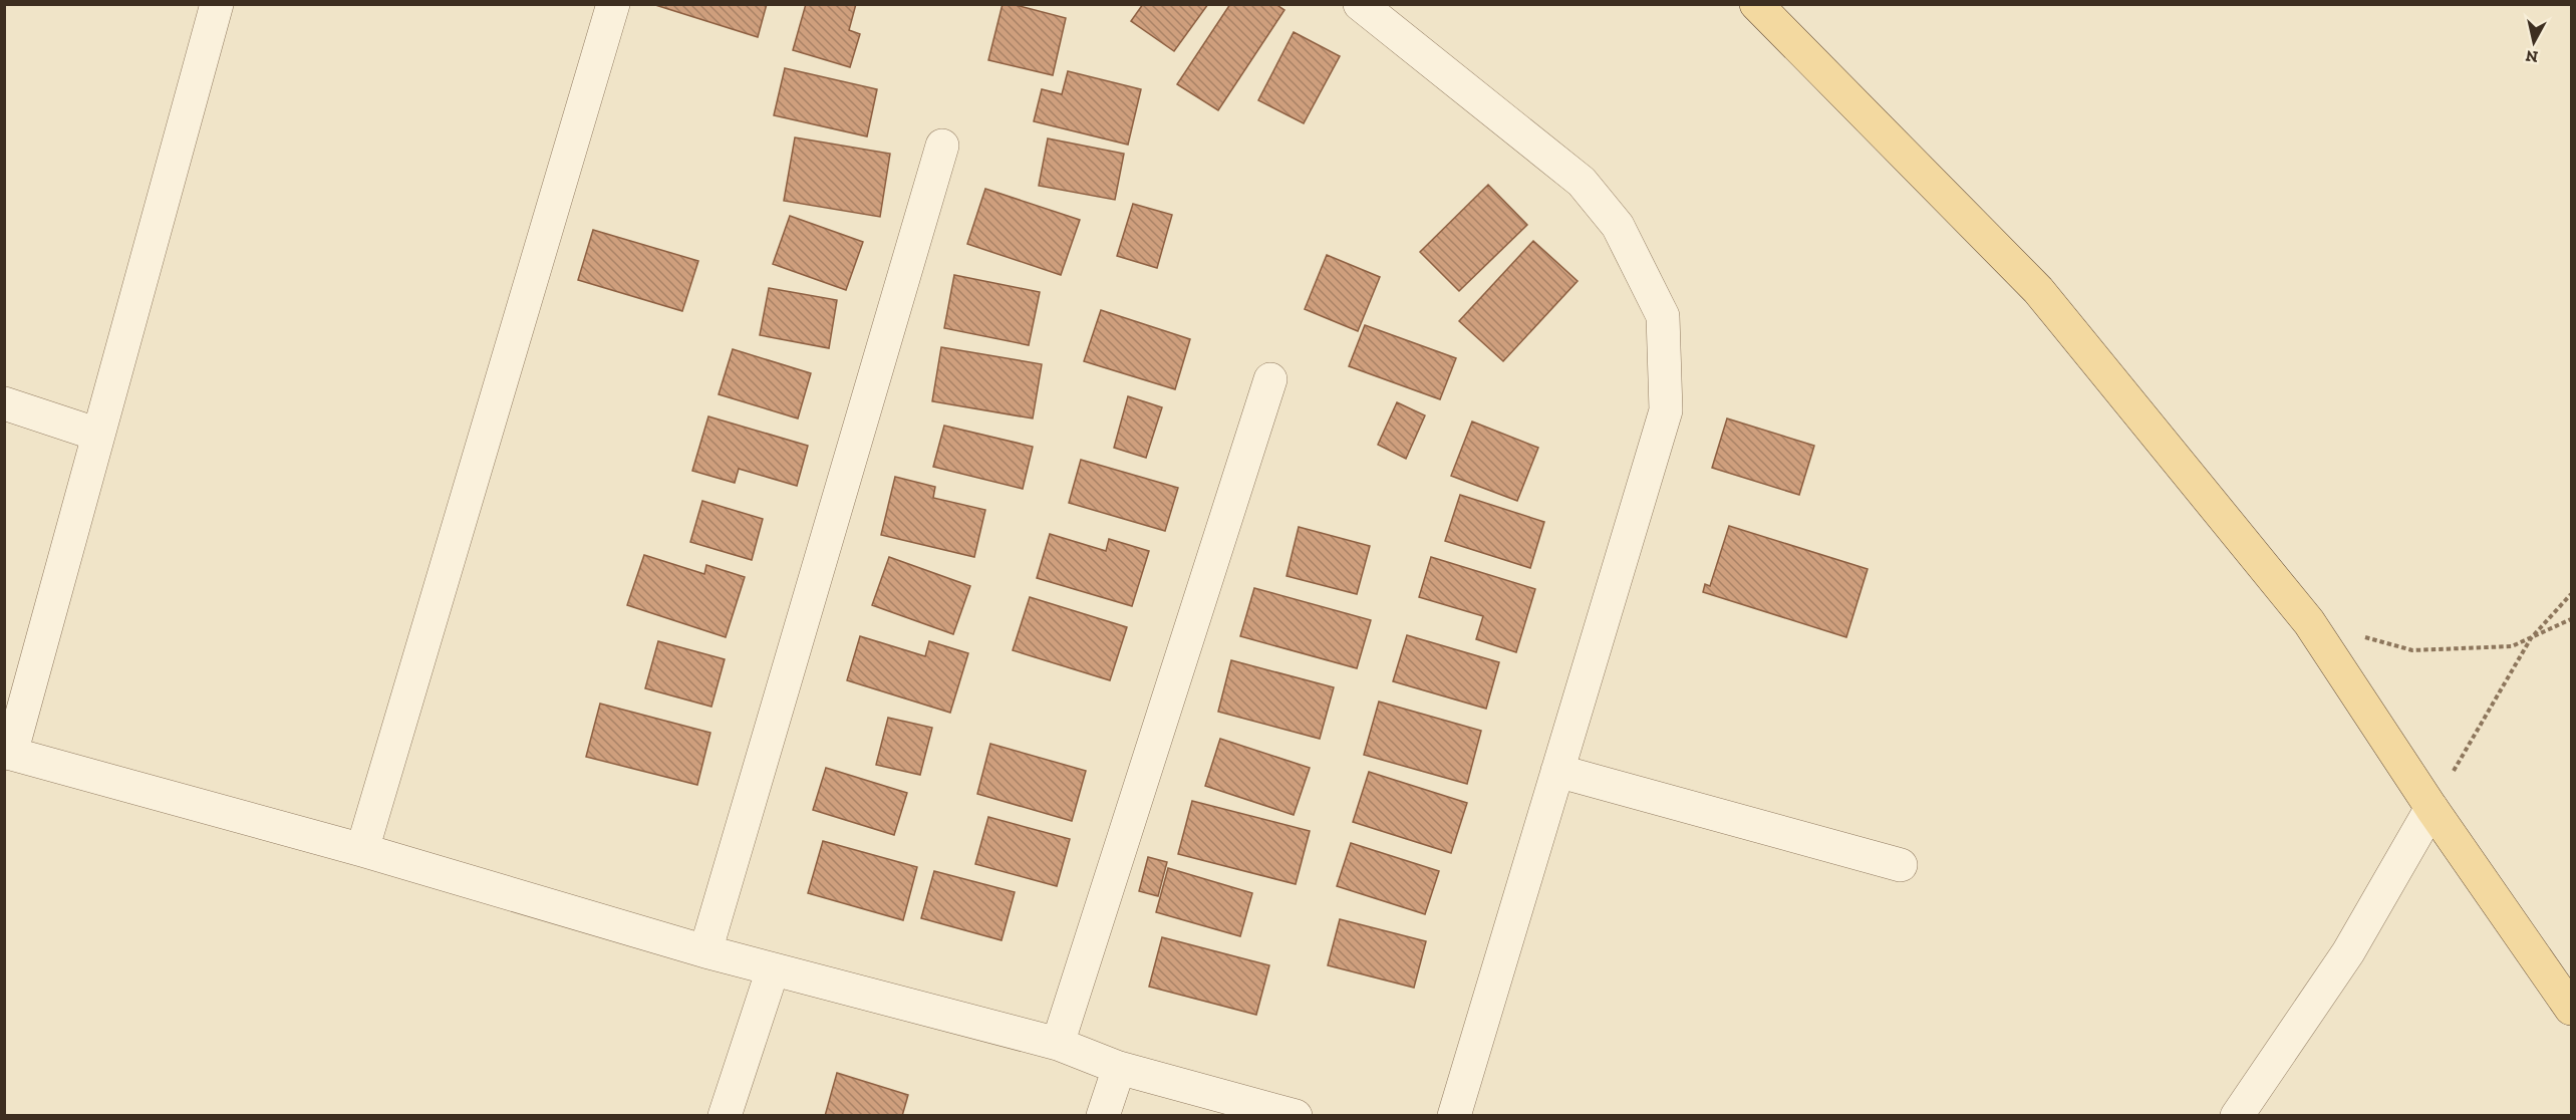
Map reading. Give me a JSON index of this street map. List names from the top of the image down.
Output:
{
  "north": "bottom"
}
